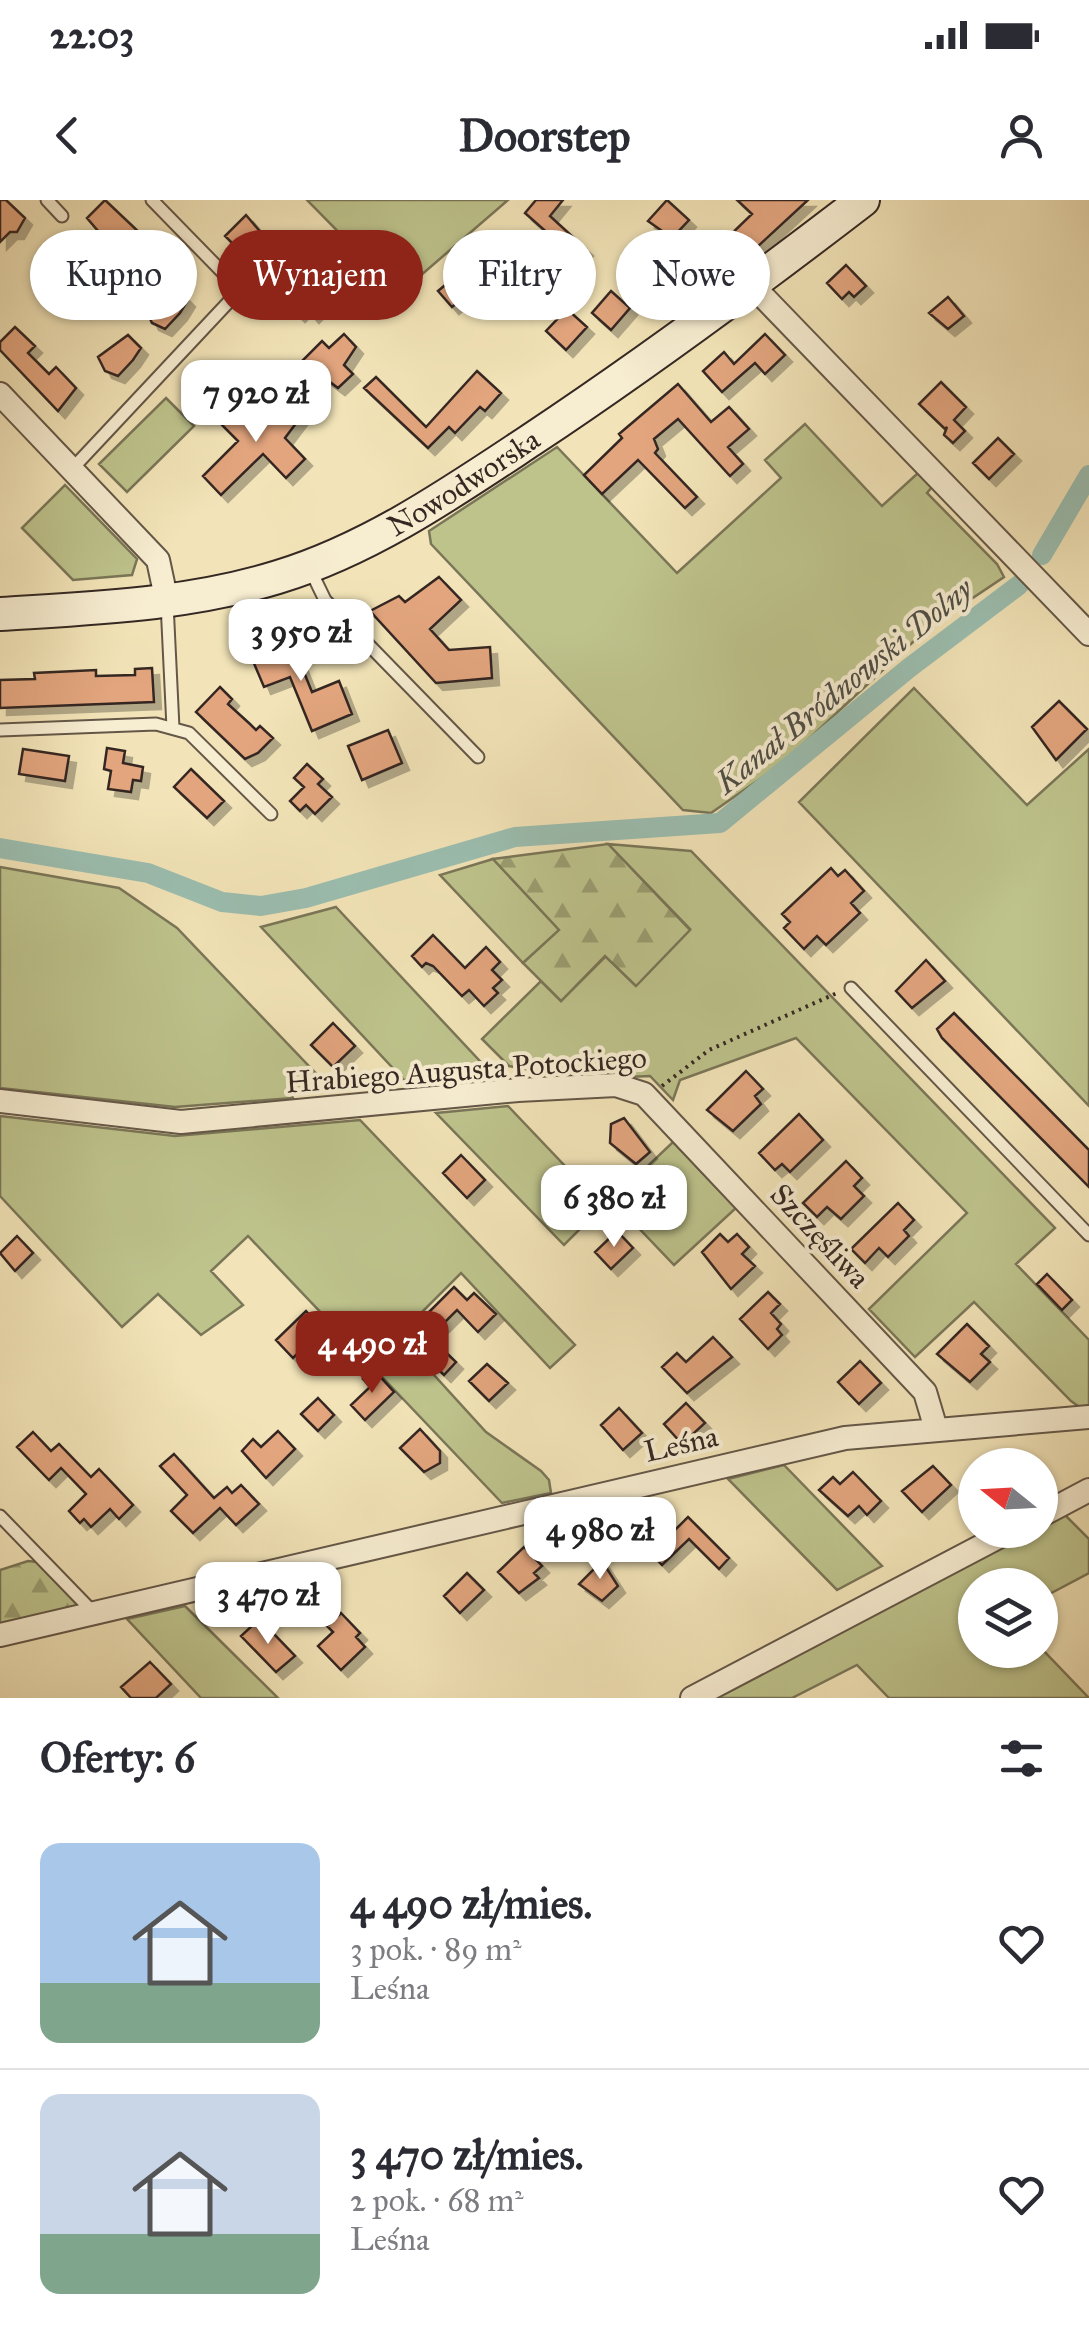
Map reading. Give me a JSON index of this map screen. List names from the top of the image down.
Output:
{
  "streets": {
    "main road": ["Nowodworska"],
    "street": ["Hrabiego Augusta Potockiego", "Szczęśliwa", "Leśna"]
  },
  "crossings": [
    ["Hrabiego Augusta Potockiego", "Szczęśliwa"],
    ["Szczęśliwa", "Leśna"]
  ],
  "water": ["Kanał Bródnowski Dolny"],
  "north": "left",
  "page": {
    "status": "22:03",
    "header": "Doorstep",
    "chip": [
      "Kupno",
      "Wynajem",
      "Filtry",
      "Nowe"
    ],
    "price": [
      "7 920 zł",
      "3 950 zł",
      "6 380 zł",
      "4 490 zł",
      "4 980 zł",
      "3 470 zł"
    ],
    "heading": "Oferty: 6",
    "list": [
      {
        "name": "4 490 zł/mies.",
        "note": "3 pok. · 89 m² · Leśna"
      },
      {
        "name": "3 470 zł/mies.",
        "note": "2 pok. · 68 m² · Leśna"
      }
    ]
  }
}
